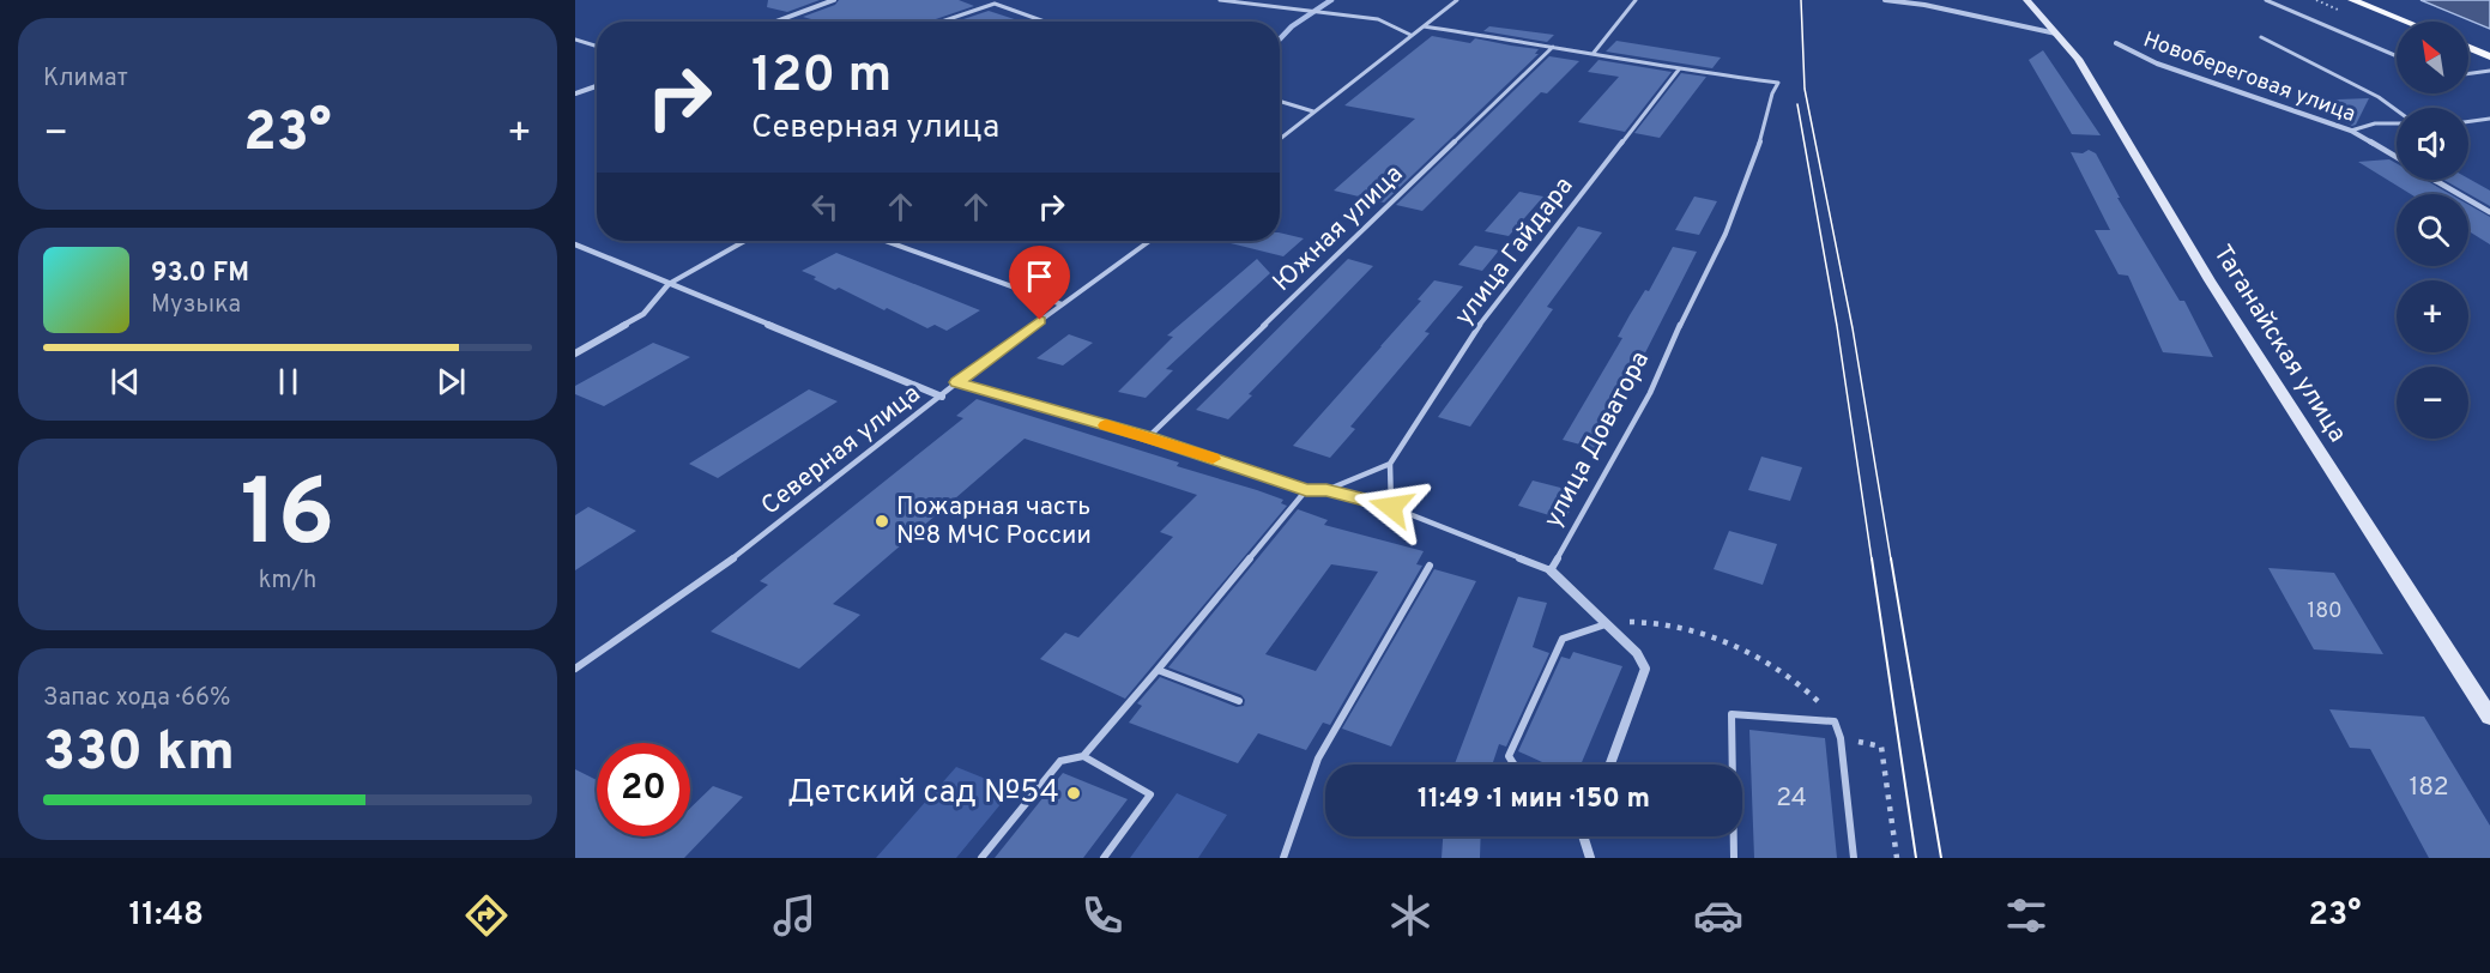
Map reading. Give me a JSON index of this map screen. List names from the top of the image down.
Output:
{
  "streets": {
    "main road": ["Таганайская улица"],
    "street": ["Новобереговая улица"],
    "lane": [
      "Южная улица",
      "улица Гайдара",
      "улица Доватора",
      "Северная улица"
    ]
  },
  "crossings": [
    ["улица Гайдара", "улица Доватора"]
  ],
  "places": ["Пожарная часть №8 МЧС России", "Детский сад №54"],
  "house_numbers": ["180", "182", "24"],
  "north": "top left",
  "page": {
    "tile": [
      "Климат",
      ["16", "km/h"],
      ["Запас хода · 66%", "330 km"]
    ],
    "map_buttons": ["+", "−"],
    "turn": ["120 m", "Северная улица"],
    "heat": ["−", "23°", "+"],
    "song": ["93.0 FM", "Музыка"],
    "limit": "20",
    "trip": "11:49 · 1 мин · 150 m",
    "tabs": ["11:48", "23°"]
  }
}
